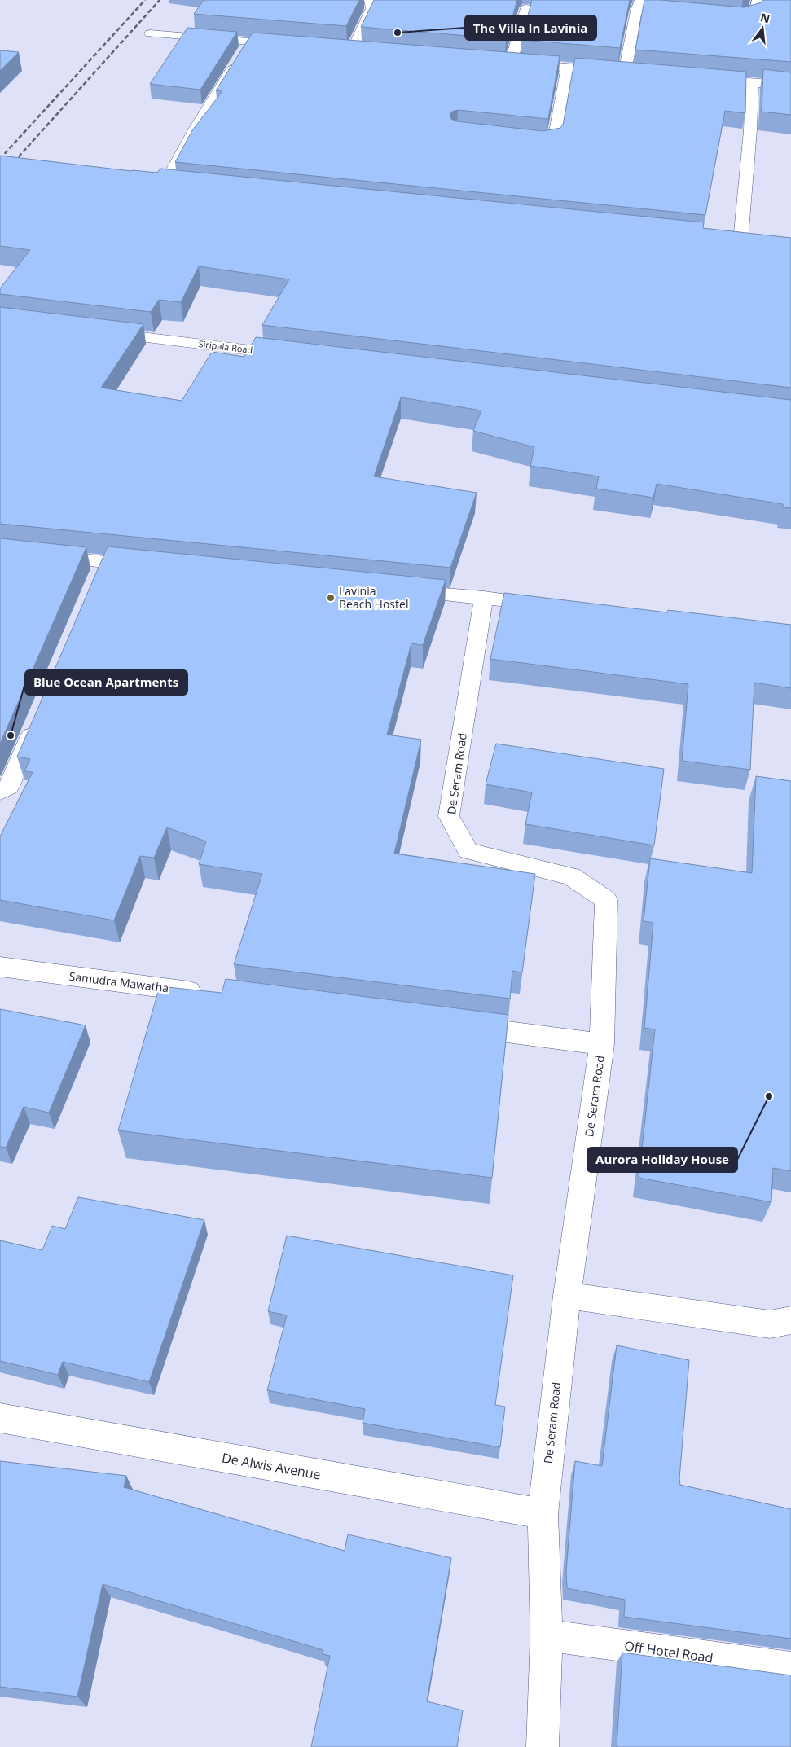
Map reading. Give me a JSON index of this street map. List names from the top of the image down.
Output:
{
  "streets": {
    "street": [
      "Siripala Road",
      "De Seram Road",
      "Samudra Mawatha",
      "De Alwis Avenue",
      "Off Hotel Road"
    ]
  },
  "crossings": [
    ["De Seram Road", "De Alwis Avenue"],
    ["De Seram Road", "Off Hotel Road"]
  ],
  "places": [
    "The Villa In Lavinia",
    "Lavinia Beach Hostel",
    "Blue Ocean Apartments",
    "Aurora Holiday House"
  ],
  "north": "top"
}
